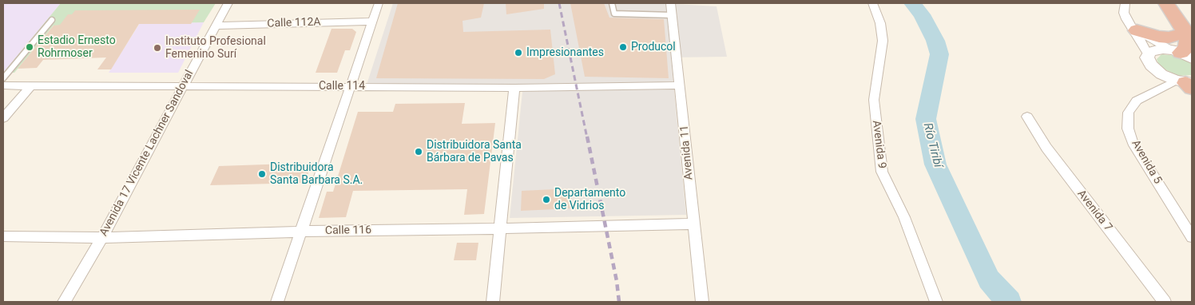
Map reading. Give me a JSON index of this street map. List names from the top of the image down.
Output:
{
  "streets": {
    "street": [
      "Calle 112A",
      "Calle 114",
      "Avenida 9",
      "Avenida 11",
      "Avenida 17 Vicente Lachner Sandoval",
      "Avenida 5",
      "Avenida 7",
      "Calle 116"
    ]
  },
  "crossings": [
    ["Calle 112A", "Avenida 17 Vicente Lachner Sandoval"],
    ["Calle 114", "Avenida 11"],
    ["Calle 114", "Avenida 17 Vicente Lachner Sandoval"],
    ["Avenida 11", "Calle 116"],
    ["Avenida 17 Vicente Lachner Sandoval", "Calle 116"]
  ],
  "water": ["Río Tiribí"],
  "places": [
    "Estadio Ernesto Rohrmoser",
    "Producol",
    "Instituto Profesional Femenino Surí",
    "Impresionantes",
    "Distribuidora Santa Bárbara de Pavas",
    "Distribuidora Santa Barbara S.A.",
    "Departamento de Vidrios"
  ]
}
